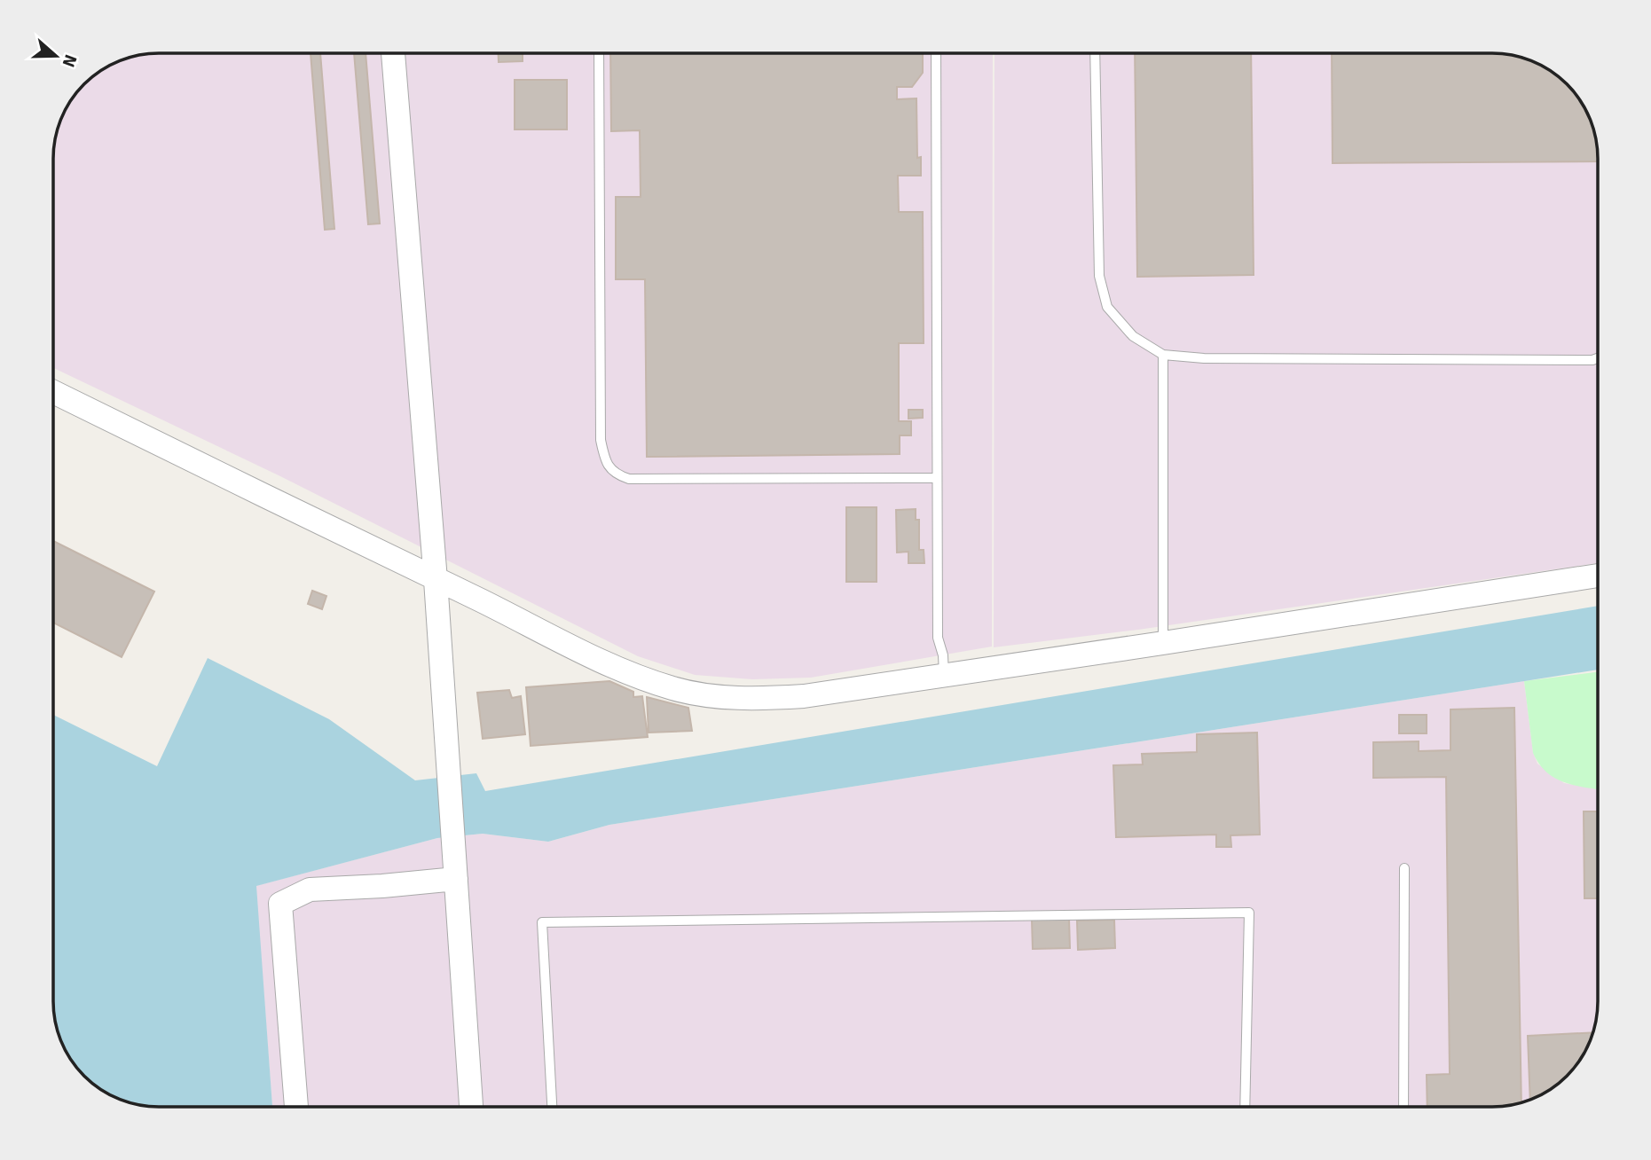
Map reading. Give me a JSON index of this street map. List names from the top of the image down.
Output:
{
  "north": "right"
}
